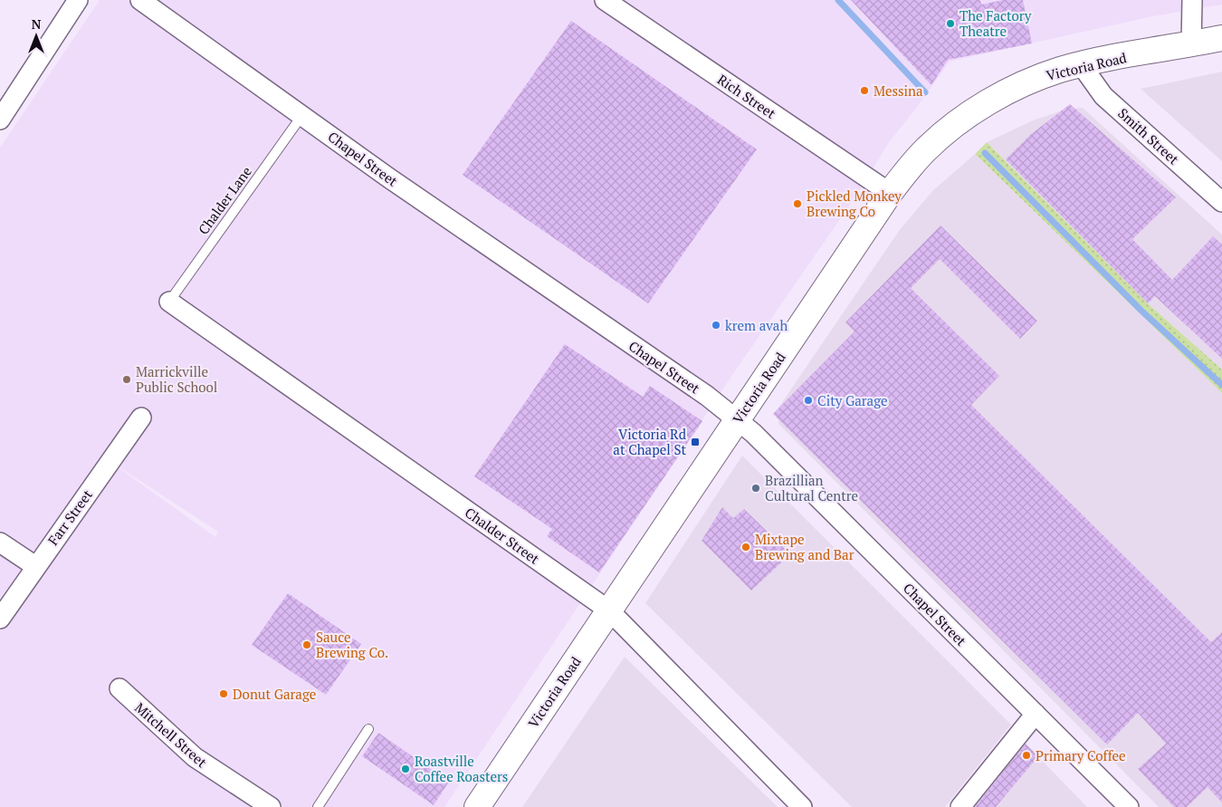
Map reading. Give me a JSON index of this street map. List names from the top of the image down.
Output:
{
  "streets": {
    "main road": ["Victoria Road"],
    "street": [
      "Rich Street",
      "Smith Street",
      "Chapel Street",
      "Farr Street",
      "Chalder Street",
      "Mitchell Street"
    ],
    "lane": ["Chalder Lane"]
  },
  "crossings": [
    ["Victoria Road", "Rich Street"],
    ["Victoria Road", "Smith Street"],
    ["Victoria Road", "Chapel Street"],
    ["Victoria Road", "Chalder Street"],
    ["Chapel Street", "Chalder Lane"],
    ["Chalder Lane", "Chalder Street"]
  ],
  "places": {
    "other": [
      "The Factory Theatre",
      "Messina",
      "Pickled Monkey Brewing Co",
      "krem avah",
      "Marrickville Public School",
      "City Garage",
      "Brazillian Cultural Centre",
      "Mixtape Brewing and Bar",
      "Sauce Brewing Co.",
      "Donut Garage",
      "Primary Coffee",
      "Roastville Coffee Roasters"
    ],
    "transit": ["Victoria Rd at Chapel St"]
  },
  "north": "top"
}
